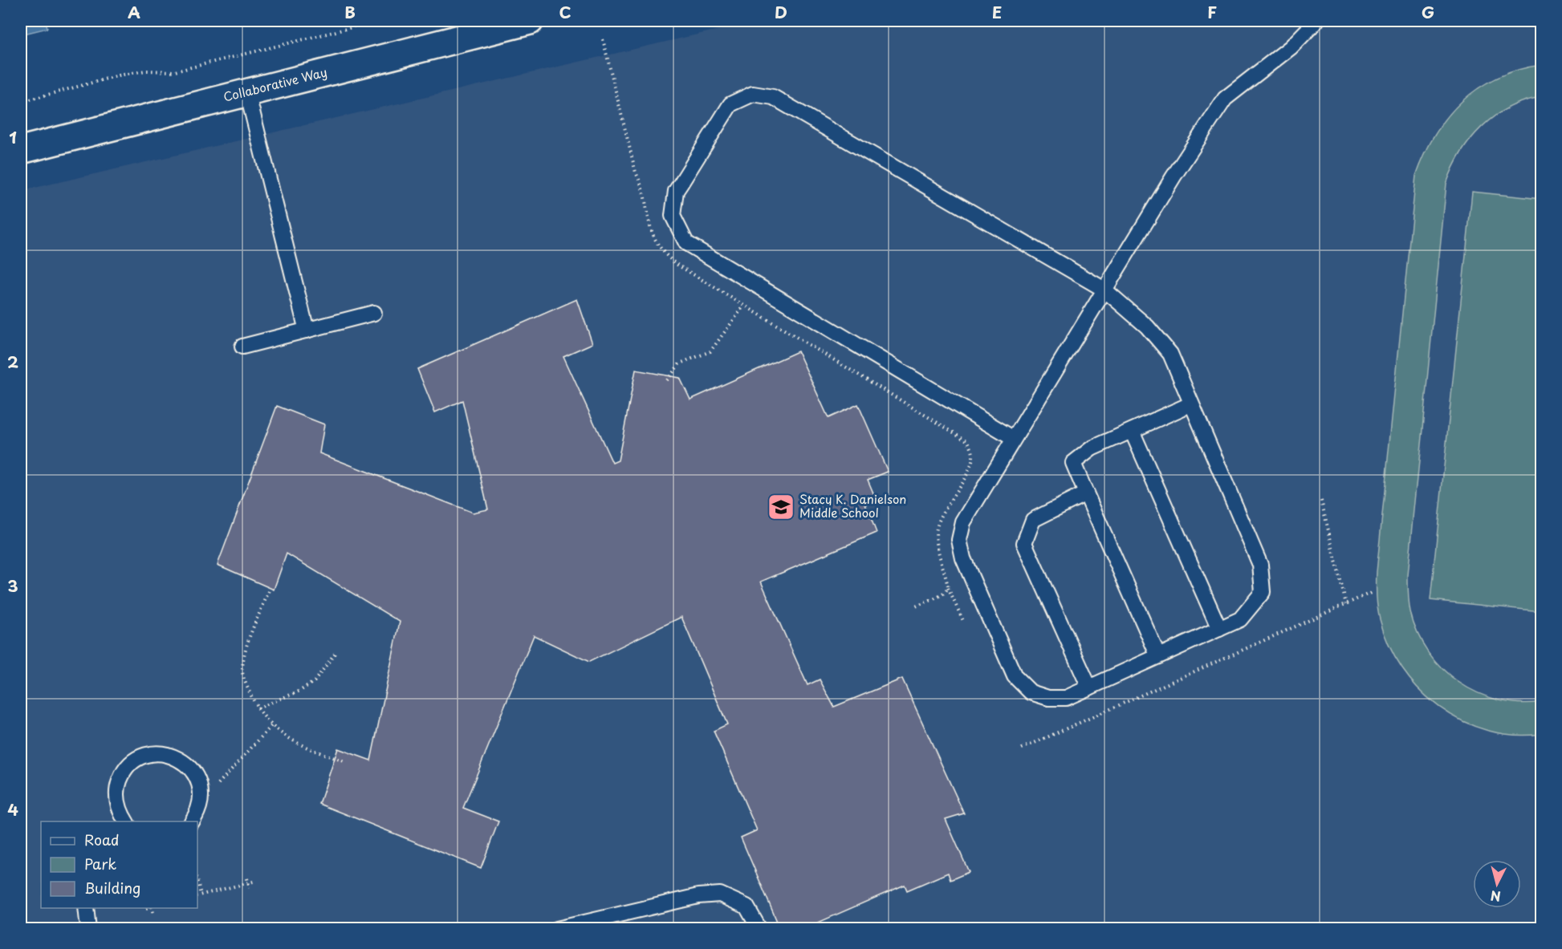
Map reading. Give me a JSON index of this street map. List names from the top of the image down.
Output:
{
  "streets": {
    "street": ["Collaborative Way"]
  },
  "places": {
    "school or university": ["Stacy K. Danielson Middle School"]
  },
  "legend": ["Road", "Park", "Building"],
  "north": "bottom",
  "grid": {
    "columns": [
      "A",
      "B",
      "C",
      "D",
      "E",
      "F",
      "G"
    ],
    "rows": [
      "1",
      "2",
      "3",
      "4"
    ]
  }
}
